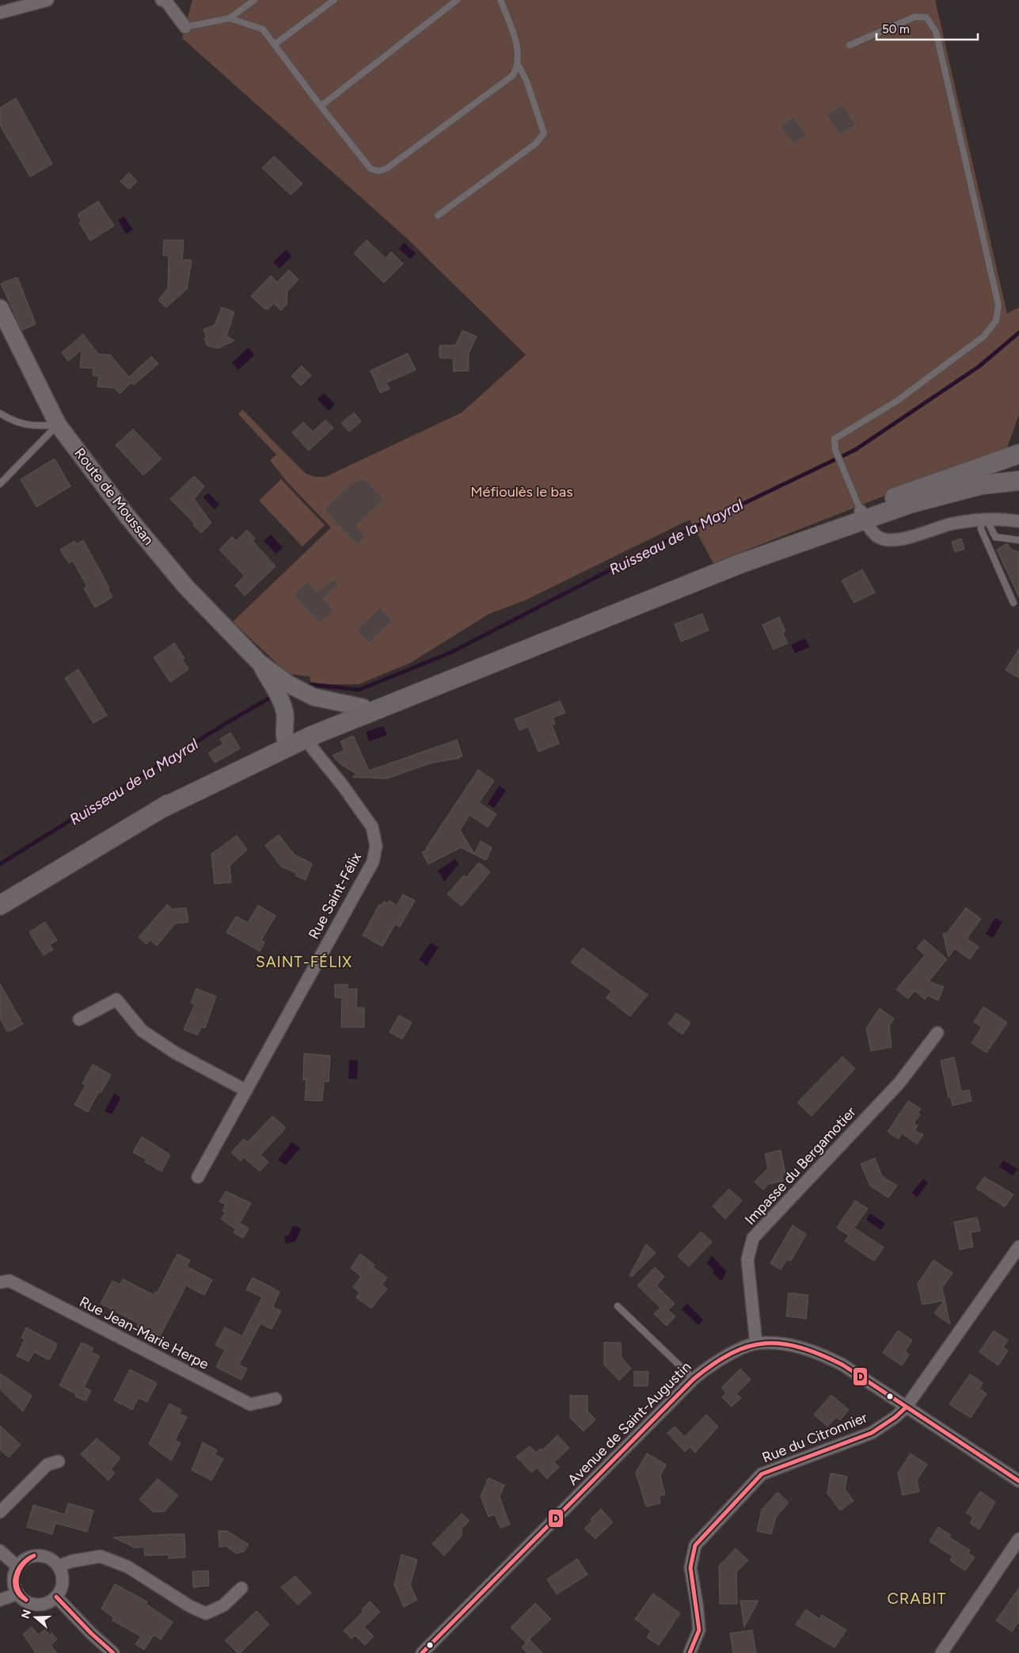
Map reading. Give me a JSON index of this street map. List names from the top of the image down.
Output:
{
  "streets": {
    "street": [
      "Route de Moussan",
      "Rue Saint-Félix",
      "Impasse du Bergamotier",
      "Rue Jean-Marie Herpe",
      "Avenue de Saint-Augustin",
      "Rue du Citronnier"
    ]
  },
  "crossings": [
    ["Impasse du Bergamotier", "Avenue de Saint-Augustin"],
    ["Avenue de Saint-Augustin", "Rue du Citronnier"]
  ],
  "districts": ["SAINT-FÉLIX", "CRABIT"],
  "water": ["Ruisseau de la Mayral"],
  "parks": ["Méfioulès le bas"],
  "lines": ["transit line D"],
  "scale_bar": "50 m",
  "north": "left"
}
